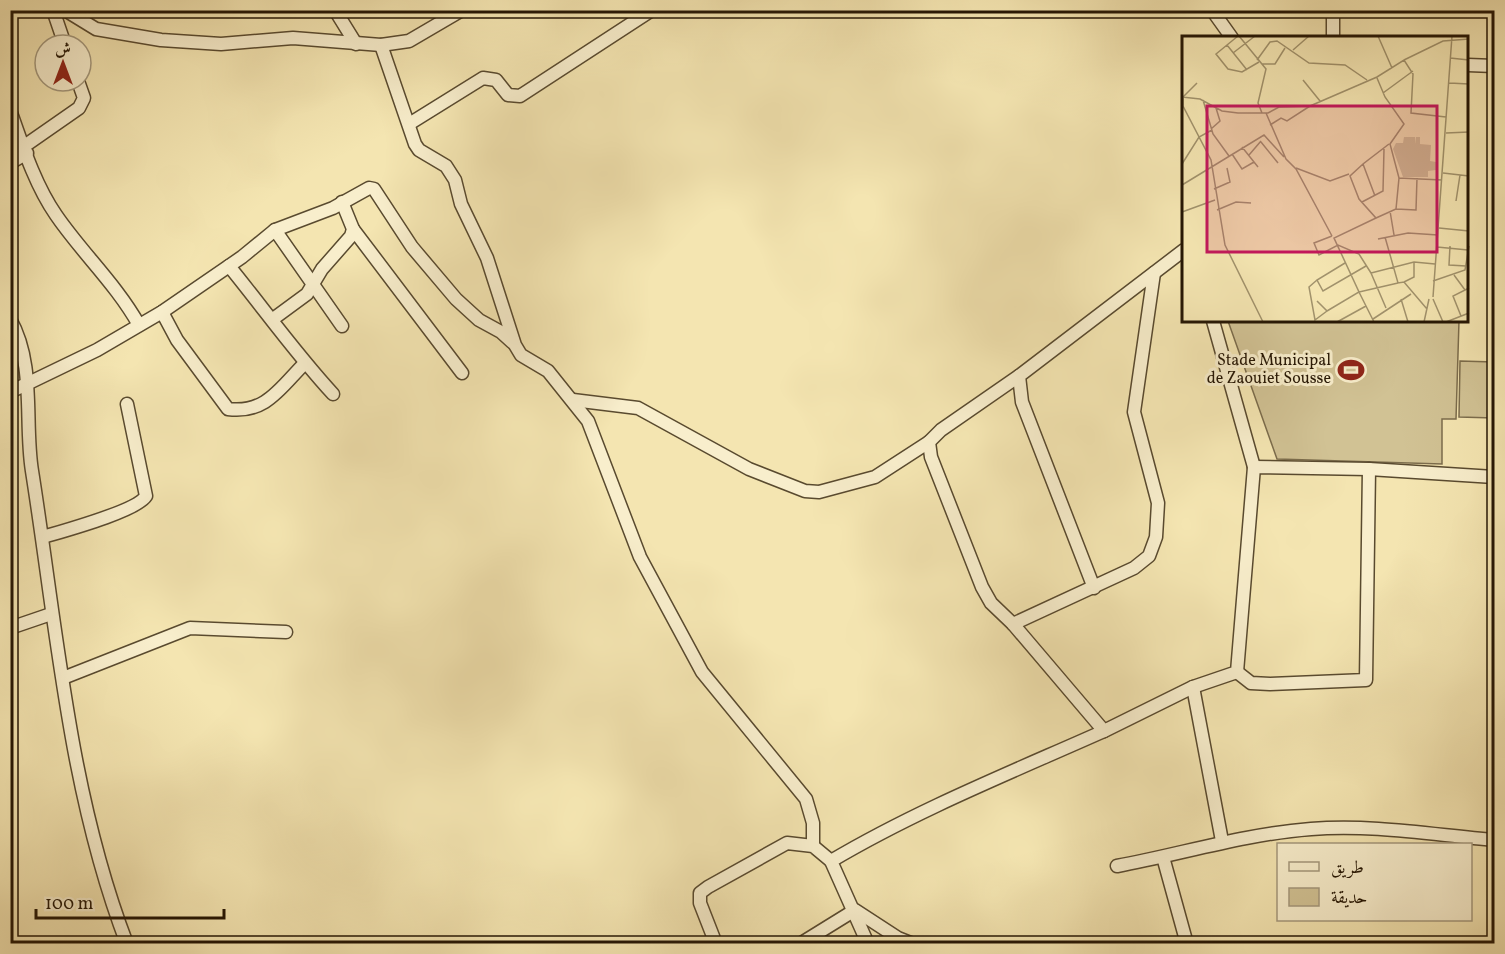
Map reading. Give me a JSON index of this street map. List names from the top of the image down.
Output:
{
  "places": {
    "sports": ["Stade Municipal de Zaouiet Sousse"]
  },
  "legend": ["طريق", "حديقة"],
  "scale_bar": "100 m",
  "north": "top"
}
